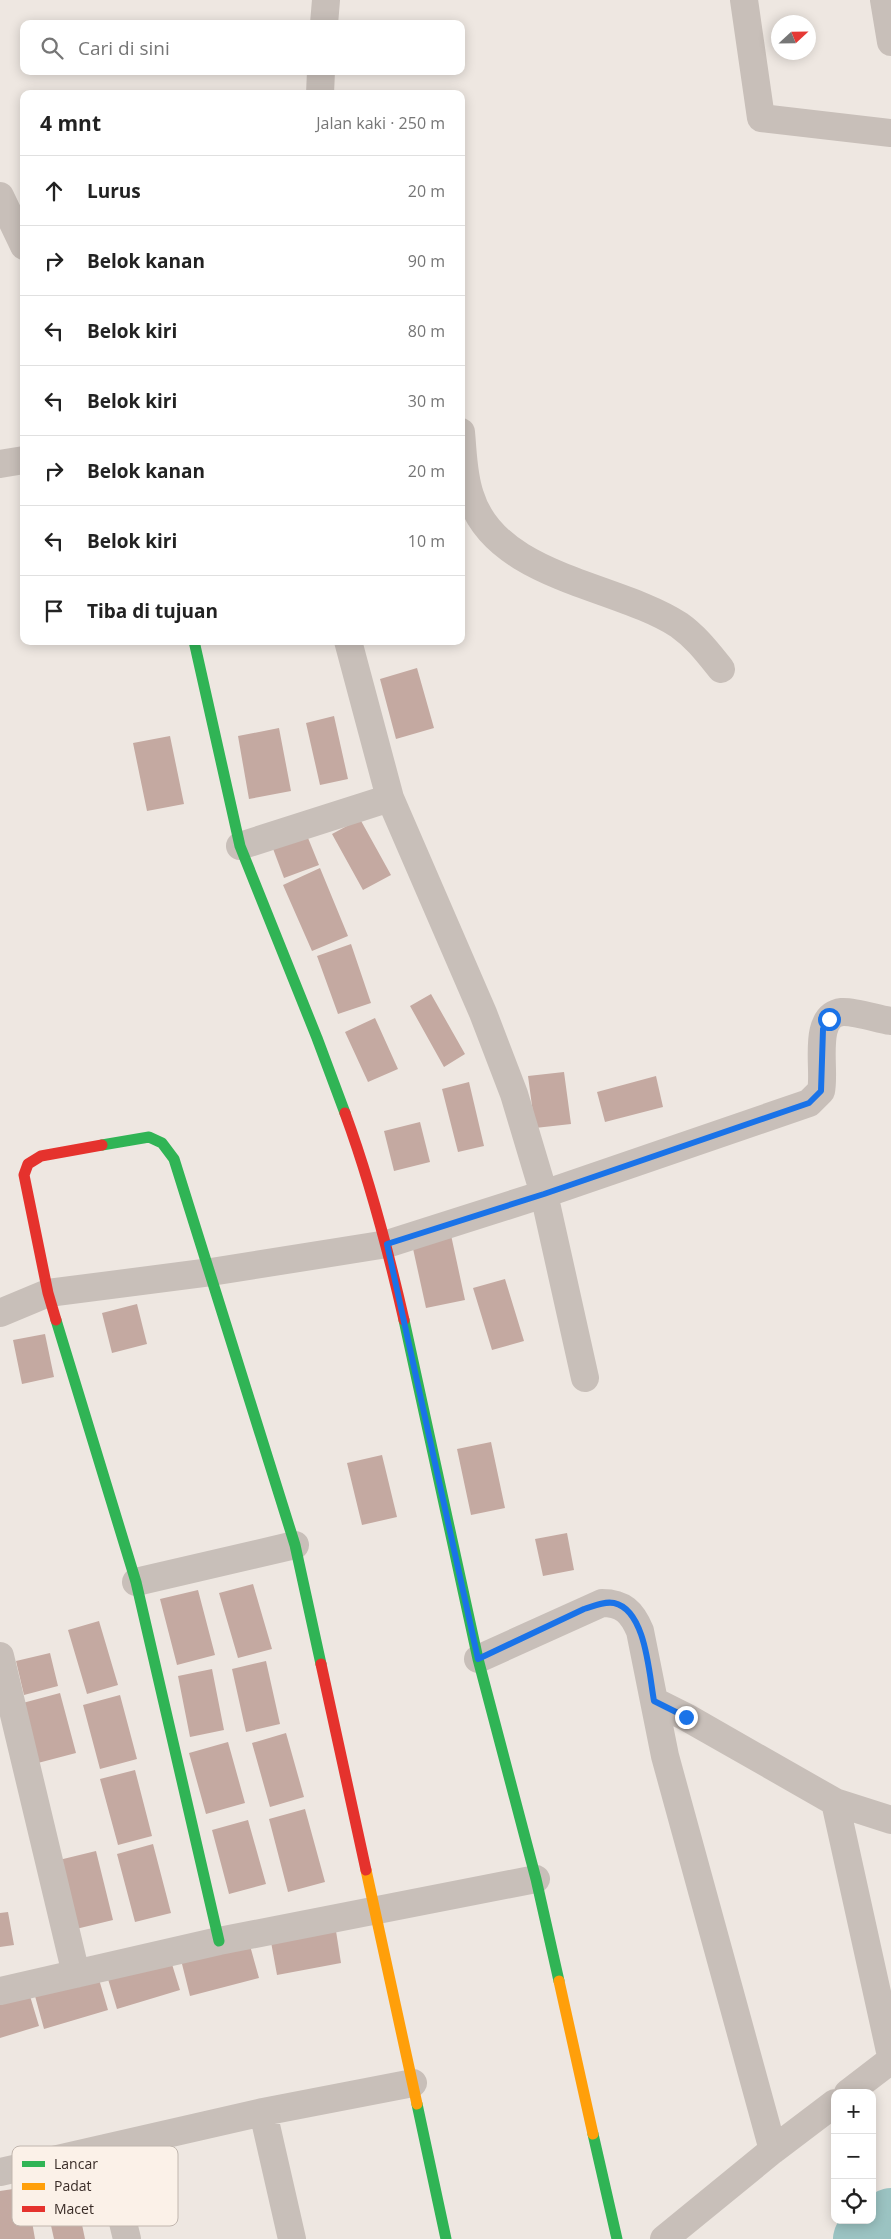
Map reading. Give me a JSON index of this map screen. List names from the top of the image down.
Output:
{
  "legend": ["Lancar", "Padat", "Macet"],
  "north": "right",
  "page": {
    "search": "Cari di sini",
    "heading": ["4 mnt", "Jalan kaki · 250 m"],
    "list": [
      ["Lurus", "20 m"],
      ["Belok kanan", "90 m"],
      ["Belok kiri", "80 m"],
      ["Belok kiri", "30 m"],
      ["Belok kanan", "20 m"],
      ["Belok kiri", "10 m"],
      "Tiba di tujuan"
    ],
    "map_buttons": ["+", "−"]
  }
}
